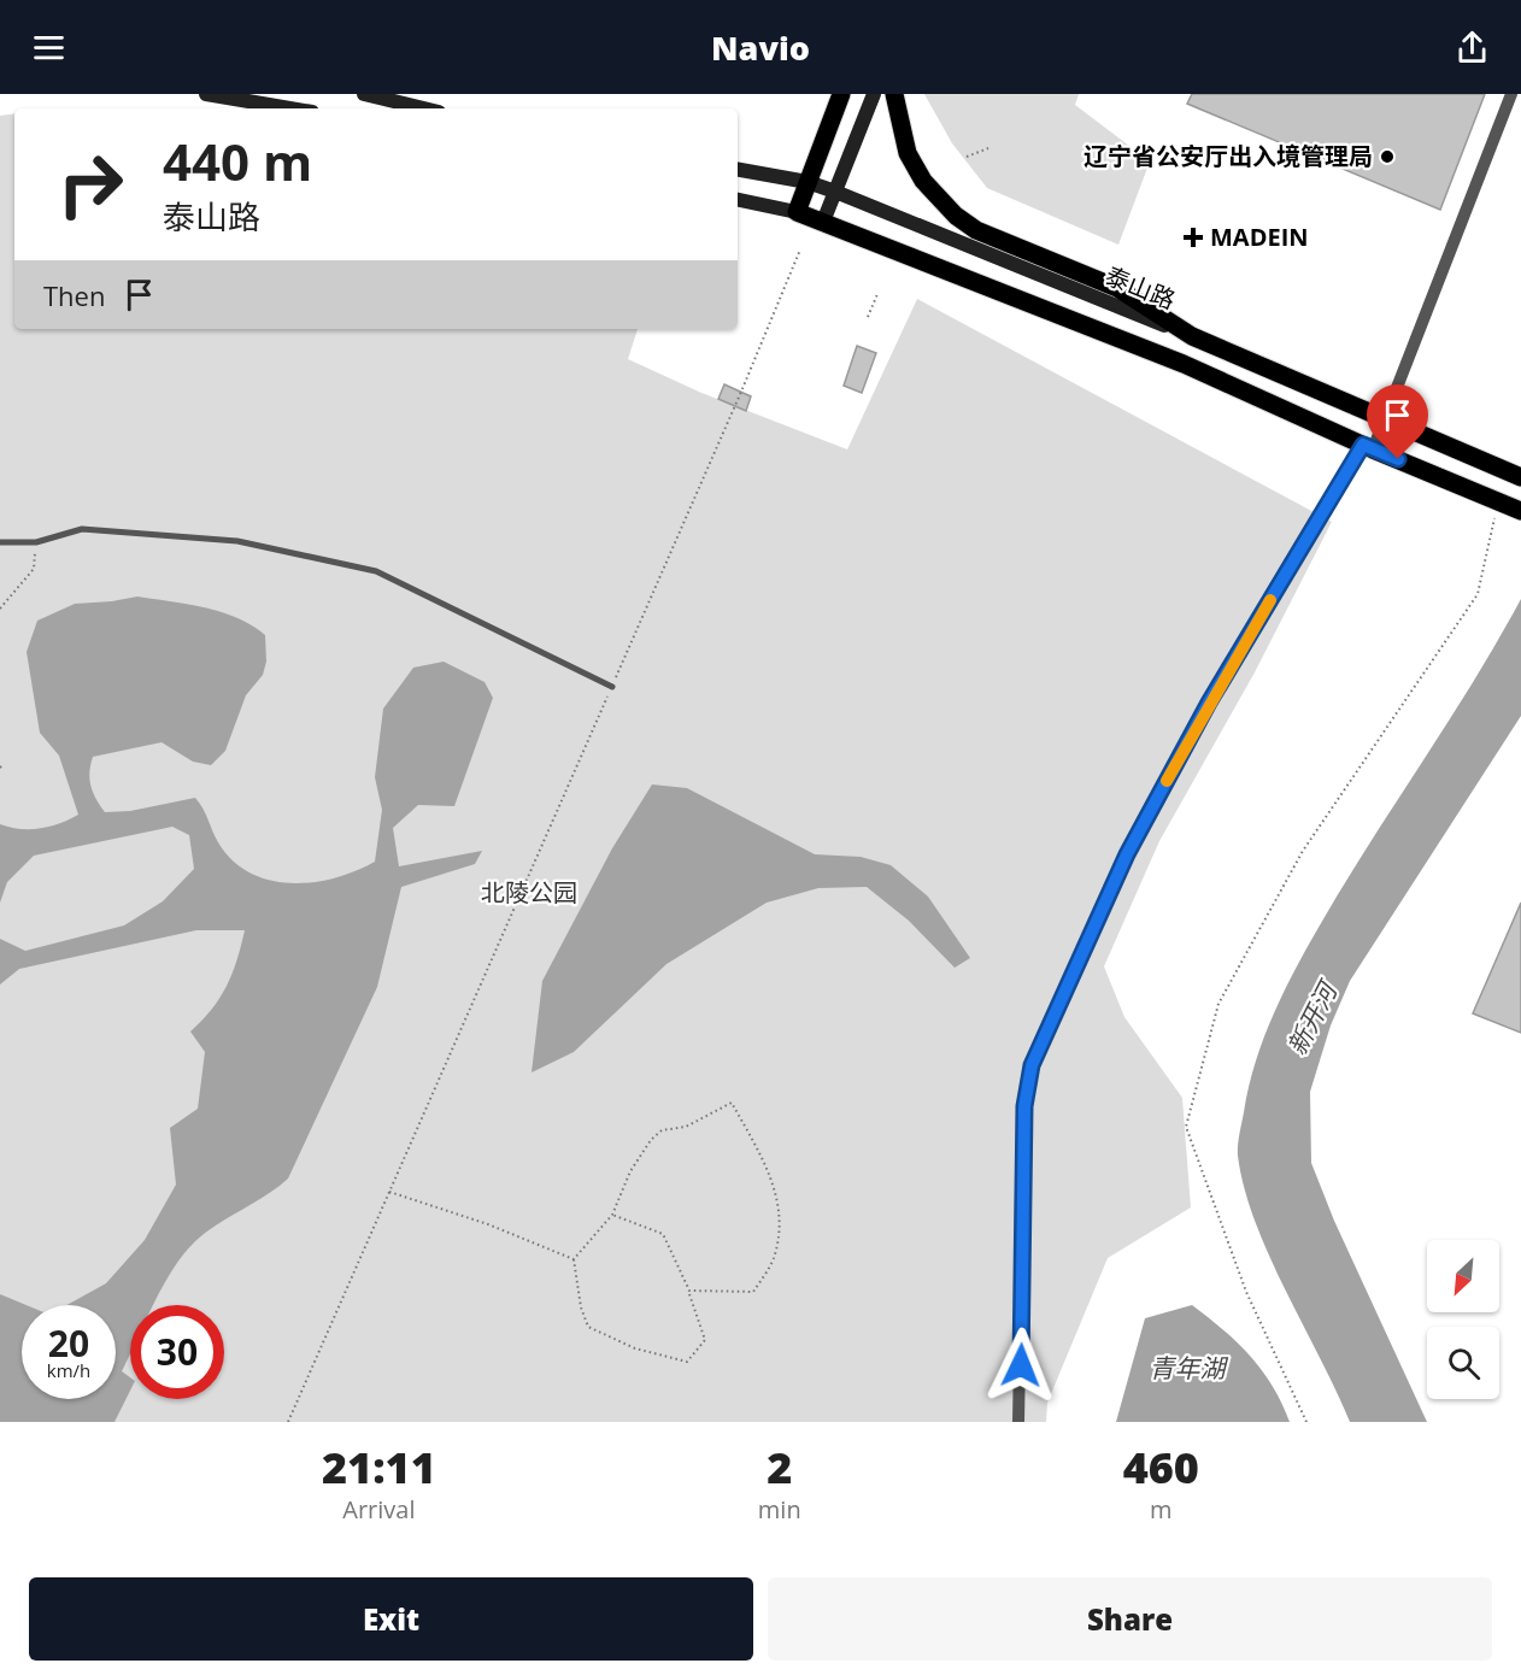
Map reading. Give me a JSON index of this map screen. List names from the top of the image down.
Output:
{
  "streets": {
    "main road": ["泰山路"]
  },
  "water": ["新开河", "青年湖"],
  "parks": ["北陵公园"],
  "places": {
    "other": ["辽宁省公安厅出入境管理局"],
    "health": ["MADEIN"]
  },
  "north": "bottom left",
  "page": {
    "header": "Navio",
    "turn": ["440 m", "泰山路"],
    "then": "Then",
    "speed": "20 km/h",
    "limit": "30",
    "eta": [
      "21:11",
      "Arrival",
      "2",
      "min",
      "460",
      "m"
    ],
    "buttons": ["Exit", "Share"]
  }
}
